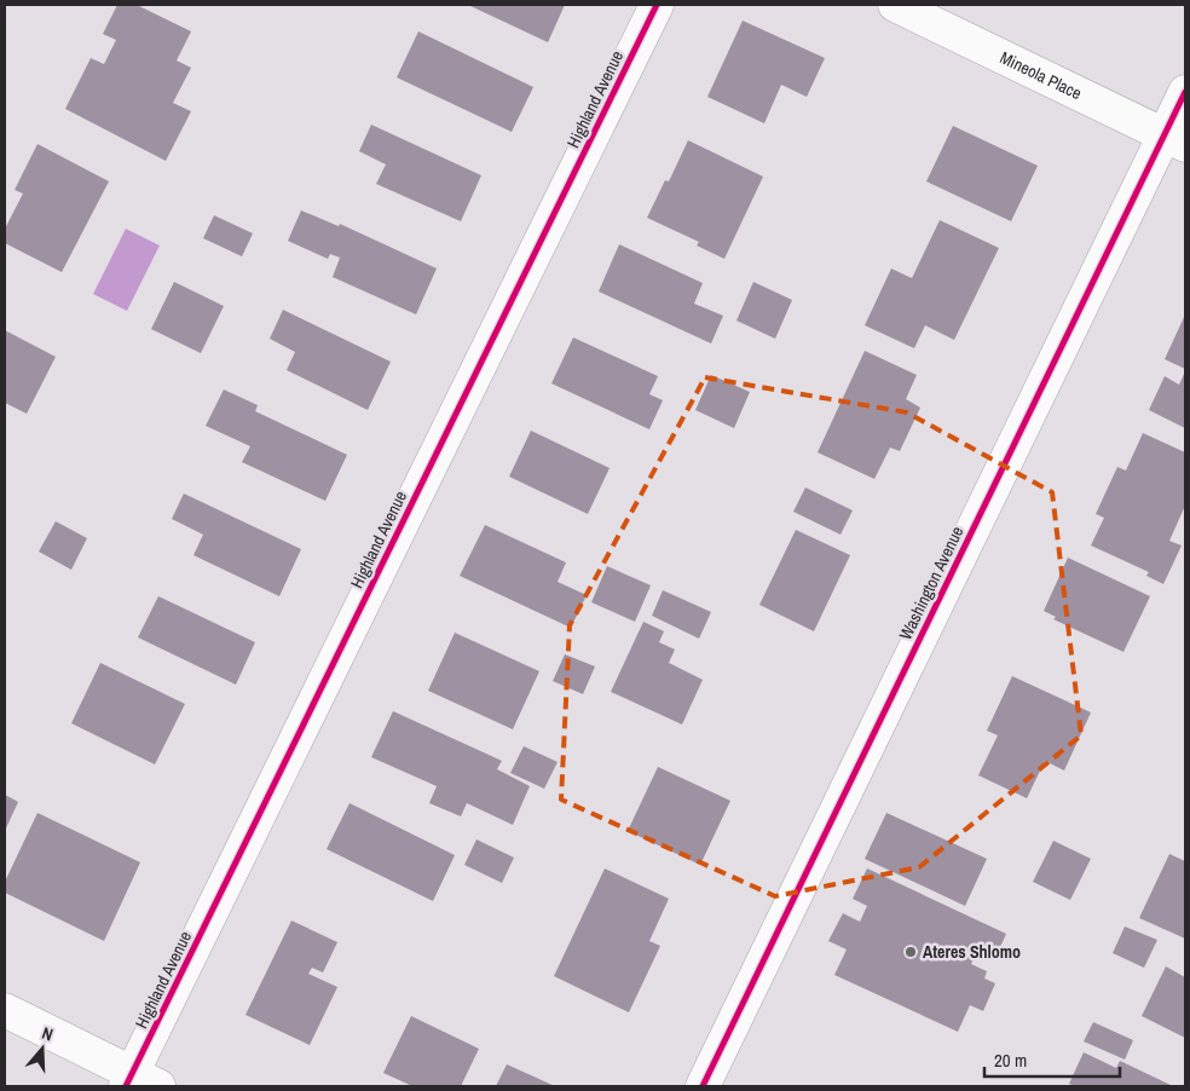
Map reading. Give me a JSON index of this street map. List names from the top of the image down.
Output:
{
  "streets": {
    "street": ["Mineola Place", "Highland Avenue", "Washington Avenue"]
  },
  "crossings": [
    ["Mineola Place", "Washington Avenue"]
  ],
  "places": ["Ateres Shlomo"],
  "scale_bar": "20 m",
  "north": "top"
}
